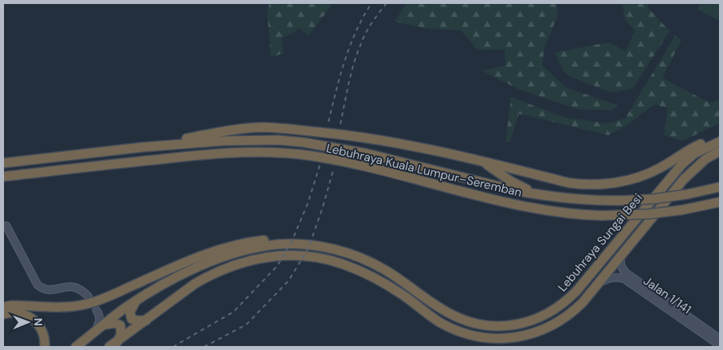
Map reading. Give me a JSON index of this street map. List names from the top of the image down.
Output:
{
  "streets": {
    "highway": ["Lebuhraya Kuala Lumpur–Seremban", "Lebuhraya Sungai Besi"],
    "street": ["Jalan 1/141"]
  },
  "crossings": [
    ["Lebuhraya Sungai Besi", "Jalan 1/141"]
  ],
  "north": "right"
}
